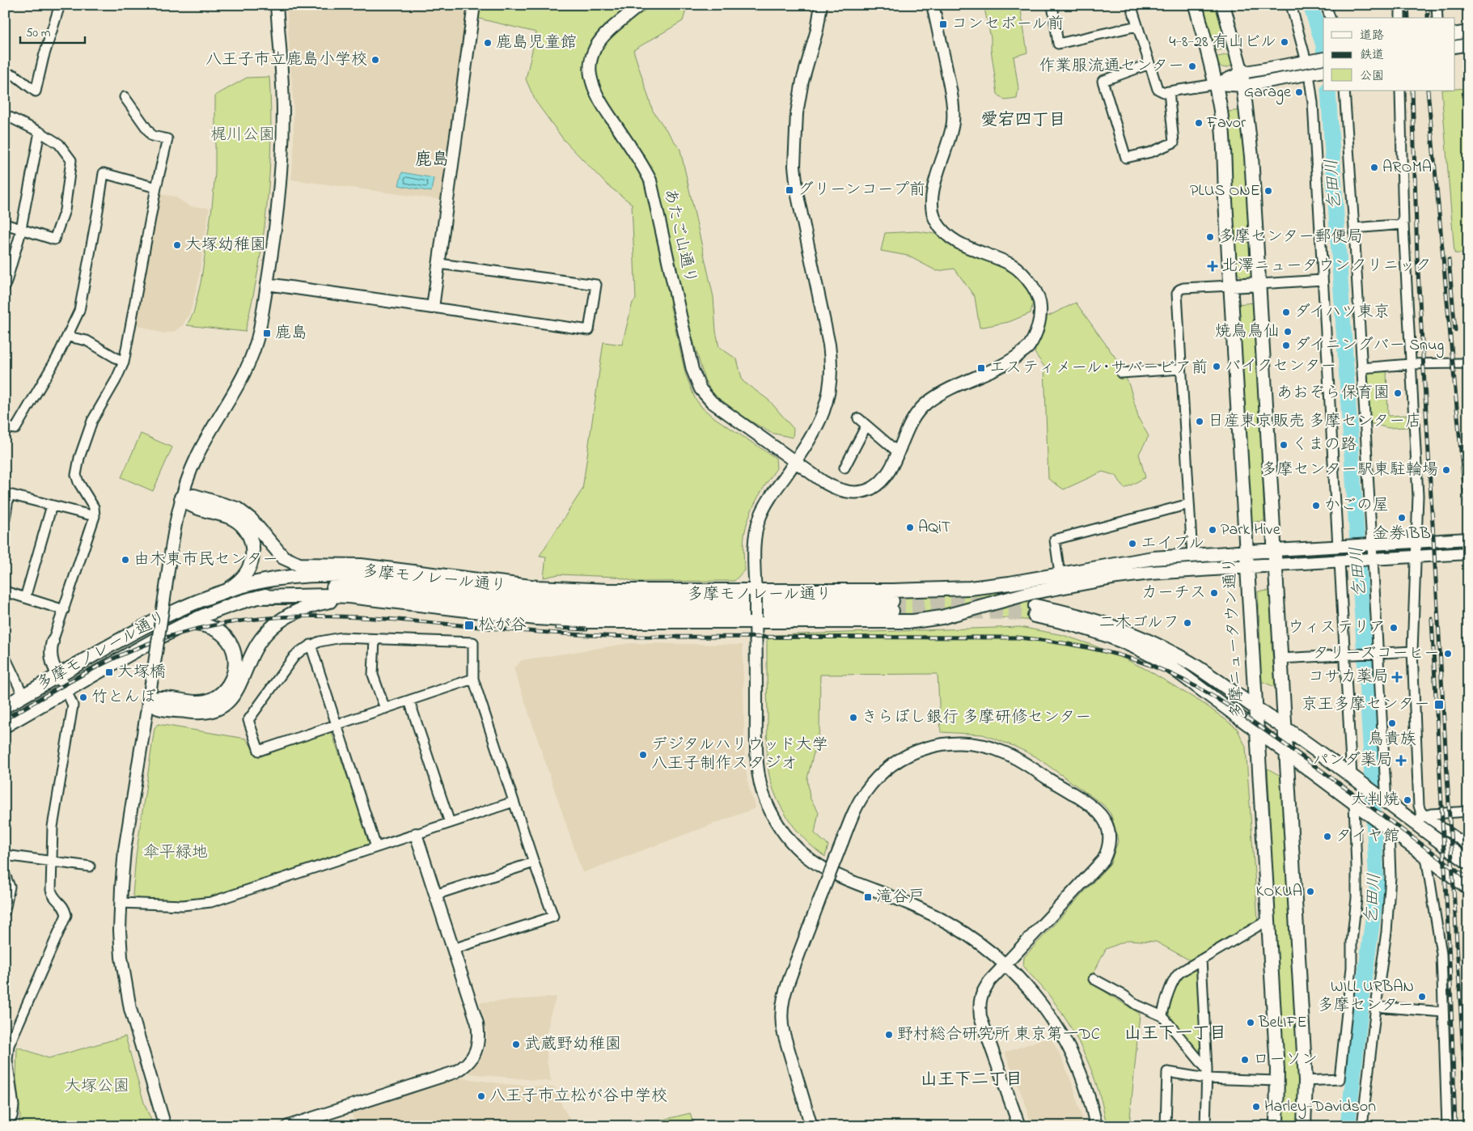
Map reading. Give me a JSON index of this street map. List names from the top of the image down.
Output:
{
  "streets": {
    "main road": ["多摩モノレール通り", "多摩ニュータウン通り"],
    "street": ["あたご山通り"]
  },
  "districts": [
    "愛宕四丁目",
    "鹿島",
    "山王下一丁目",
    "山王下二丁目"
  ],
  "water": ["乞田川"],
  "parks": ["梶川公園", "傘平緑地", "大塚公園"],
  "places": {
    "transit": [
      "コンセボール前",
      "グリーンコープ前",
      "鹿島",
      "エスティメール･サバービア前",
      "松が谷",
      "大塚橋",
      "京王多摩センター",
      "滝谷戸"
    ],
    "other": [
      "4-8-28 有山ビル",
      "鹿島児童館",
      "八王子市立鹿島小学校",
      "作業服流通センター",
      "Garage",
      "Favor",
      "AROMA",
      "PLUS ONE",
      "多摩センター郵便局",
      "大塚幼稚園",
      "ダイハツ東京",
      "焼鳥鳥仙",
      "ダイニングバー Snug",
      "バイクセンター",
      "あおぞら保育園",
      "日産東京販売 多摩センター店",
      "くまの路",
      "多摩センター駅東駐輪場",
      "かごの屋",
      "金券IBB",
      "AQiT",
      "Park Hive",
      "エイブル",
      "由木東市民センター",
      "カーチス",
      "二木ゴルフ",
      "ウィステリア",
      "タリーズコーヒー",
      "竹とんぼ",
      "きらぼし銀行 多摩研修センター",
      "鳥貴族",
      "デジタルハリウッド大学 八王子制作スタジオ",
      "大判焼",
      "タイヤ館",
      "KOKUA",
      "WILL URBAN 多摩センター",
      "BeLIFE",
      "野村総合研究所 東京第一DC",
      "武蔵野幼稚園",
      "ローソン",
      "八王子市立松が谷中学校",
      "Harley-Davidson"
    ],
    "health": ["北澤ニュータウンクリニック", "コサカ薬局", "パンダ薬局"]
  },
  "legend": ["道路", "鉄道", "公園"],
  "scale_bar": "50 m"
}
